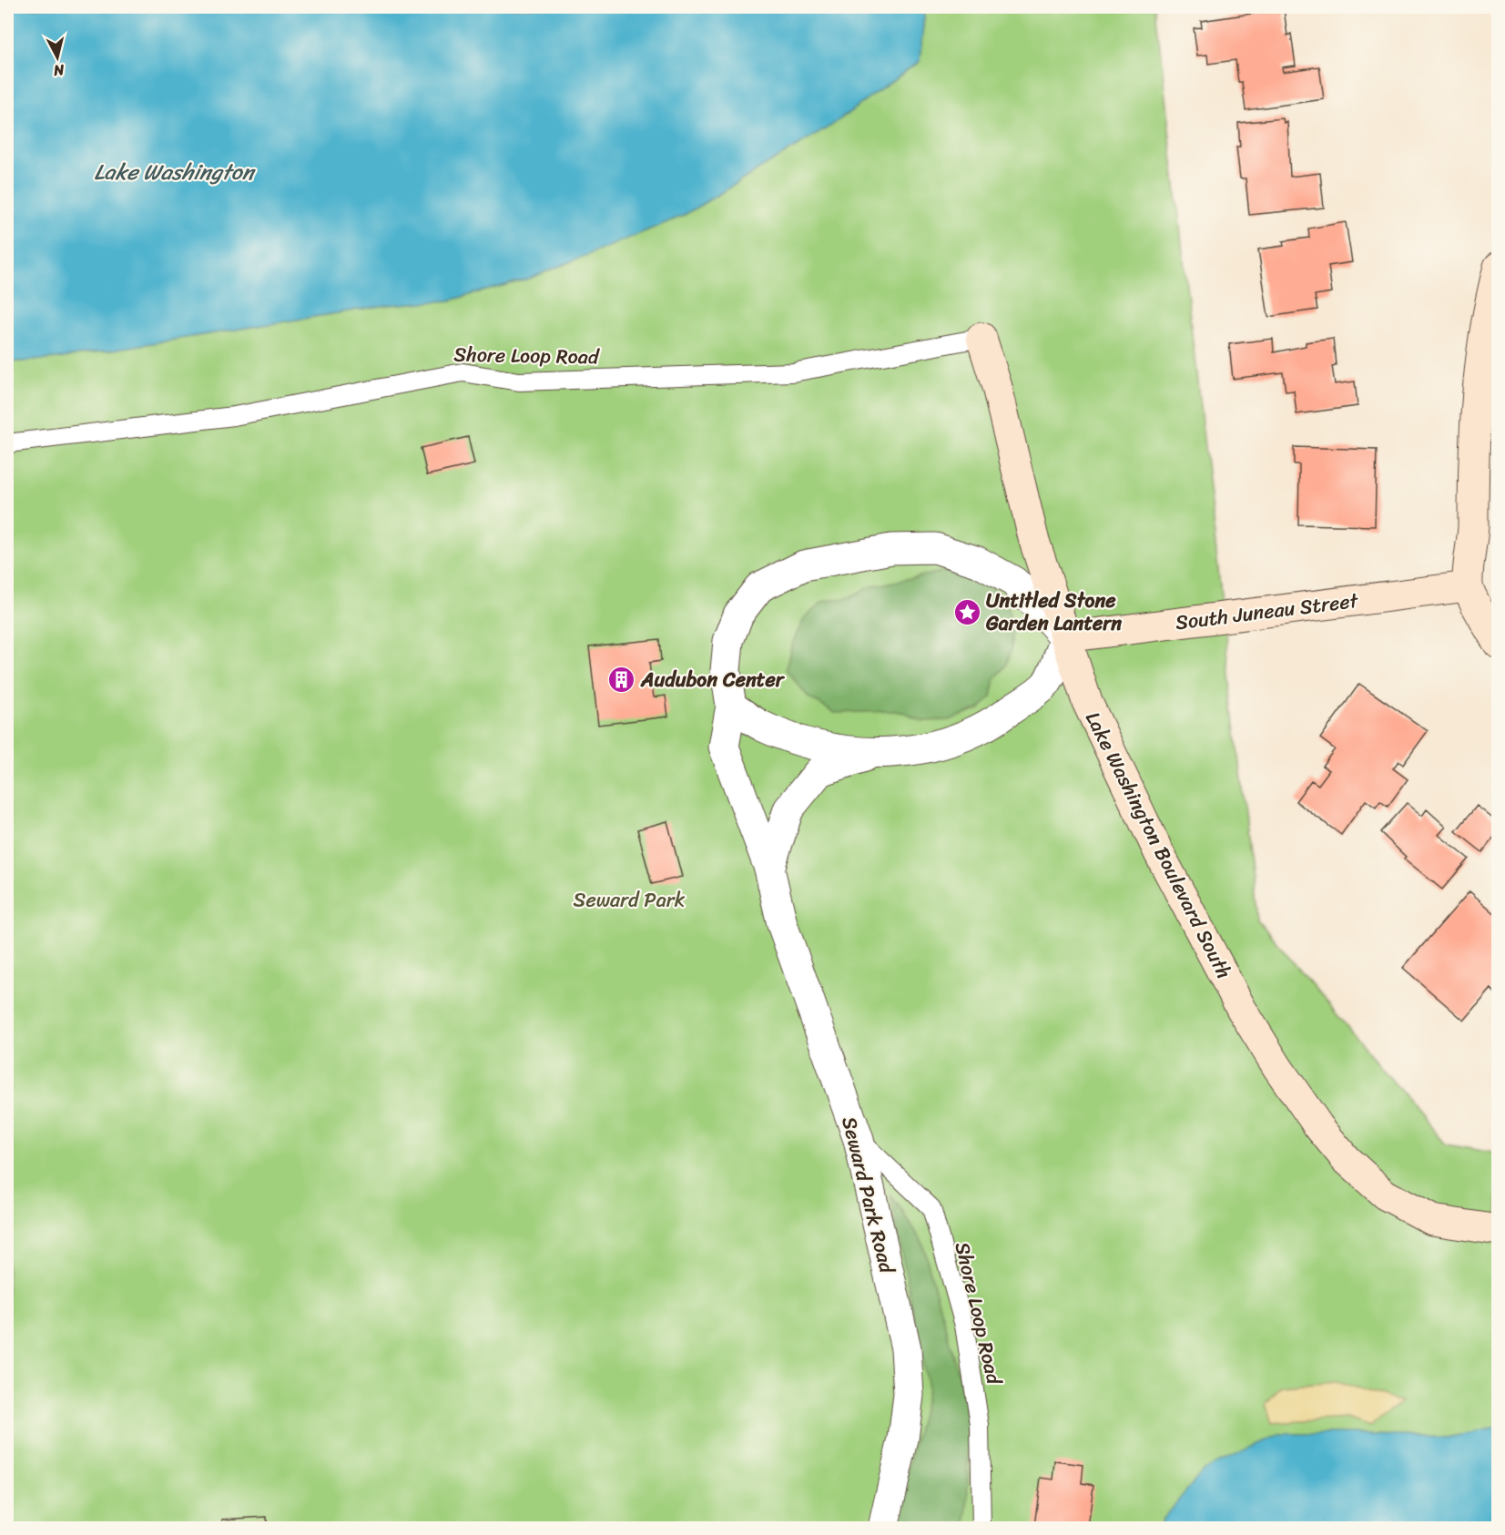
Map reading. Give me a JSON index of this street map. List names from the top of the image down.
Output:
{
  "streets": {
    "street": ["South Juneau Street", "Lake Washington Boulevard South", "Seward Park Road"],
    "lane": ["Shore Loop Road"]
  },
  "crossings": [
    ["Shore Loop Road", "Lake Washington Boulevard South"],
    ["Shore Loop Road", "Seward Park Road"],
    ["South Juneau Street", "Lake Washington Boulevard South"],
    ["South Juneau Street", "Seward Park Road"],
    ["Lake Washington Boulevard South", "Seward Park Road"]
  ],
  "water": ["Lake Washington"],
  "parks": ["Seward Park"],
  "places": {
    "place": ["Untitled Stone Garden Lantern"],
    "building": ["Audubon Center"]
  },
  "north": "bottom"
}
